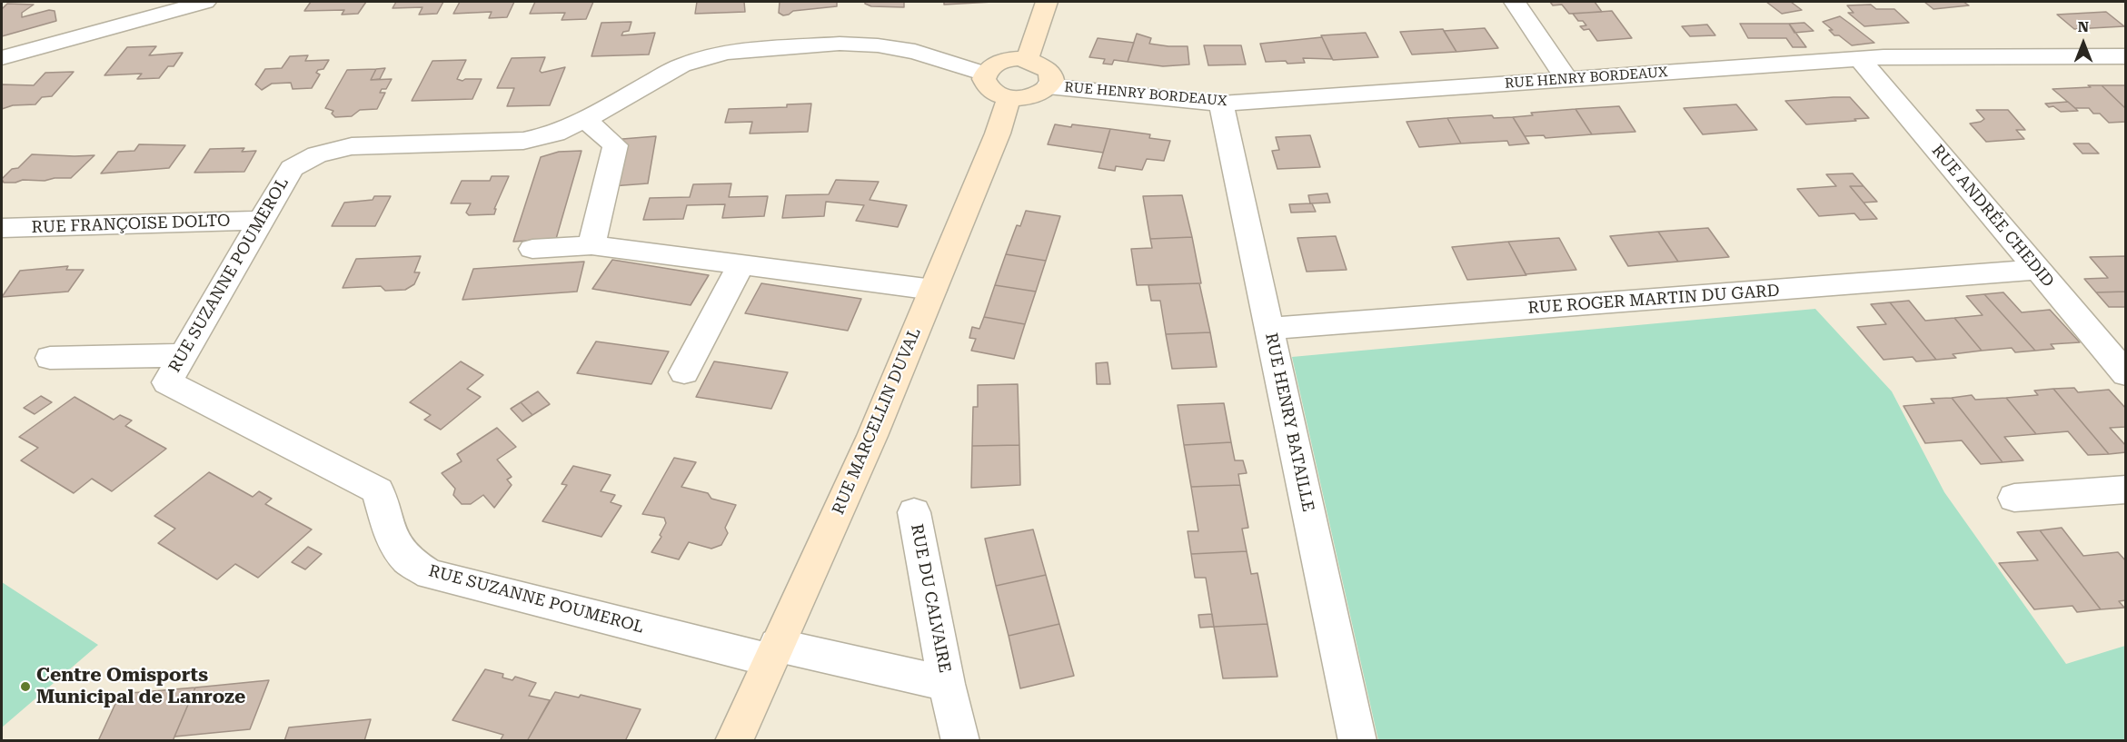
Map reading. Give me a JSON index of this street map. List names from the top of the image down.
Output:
{
  "streets": {
    "main road": ["RUE MARCELLIN DUVAL"],
    "street": [
      "RUE HENRY BORDEAUX",
      "RUE ANDRÉE CHEDID",
      "RUE FRANÇOISE DOLTO",
      "RUE SUZANNE POUMEROL",
      "RUE ROGER MARTIN DU GARD",
      "RUE HENRY BATAILLE",
      "RUE DU CALVAIRE"
    ]
  },
  "crossings": [
    ["RUE HENRY BORDEAUX", "RUE ANDRÉE CHEDID"],
    ["RUE HENRY BORDEAUX", "RUE SUZANNE POUMEROL"],
    ["RUE HENRY BORDEAUX", "RUE MARCELLIN DUVAL"],
    ["RUE HENRY BORDEAUX", "RUE HENRY BATAILLE"],
    ["RUE ANDRÉE CHEDID", "RUE ROGER MARTIN DU GARD"],
    ["RUE FRANÇOISE DOLTO", "RUE SUZANNE POUMEROL"],
    ["RUE SUZANNE POUMEROL", "RUE MARCELLIN DUVAL"],
    ["RUE SUZANNE POUMEROL", "RUE DU CALVAIRE"],
    ["RUE ROGER MARTIN DU GARD", "RUE HENRY BATAILLE"],
    ["RUE MARCELLIN DUVAL", "RUE DU CALVAIRE"]
  ],
  "places": ["Centre Omisports Municipal de Lanroze"],
  "north": "top"
}
